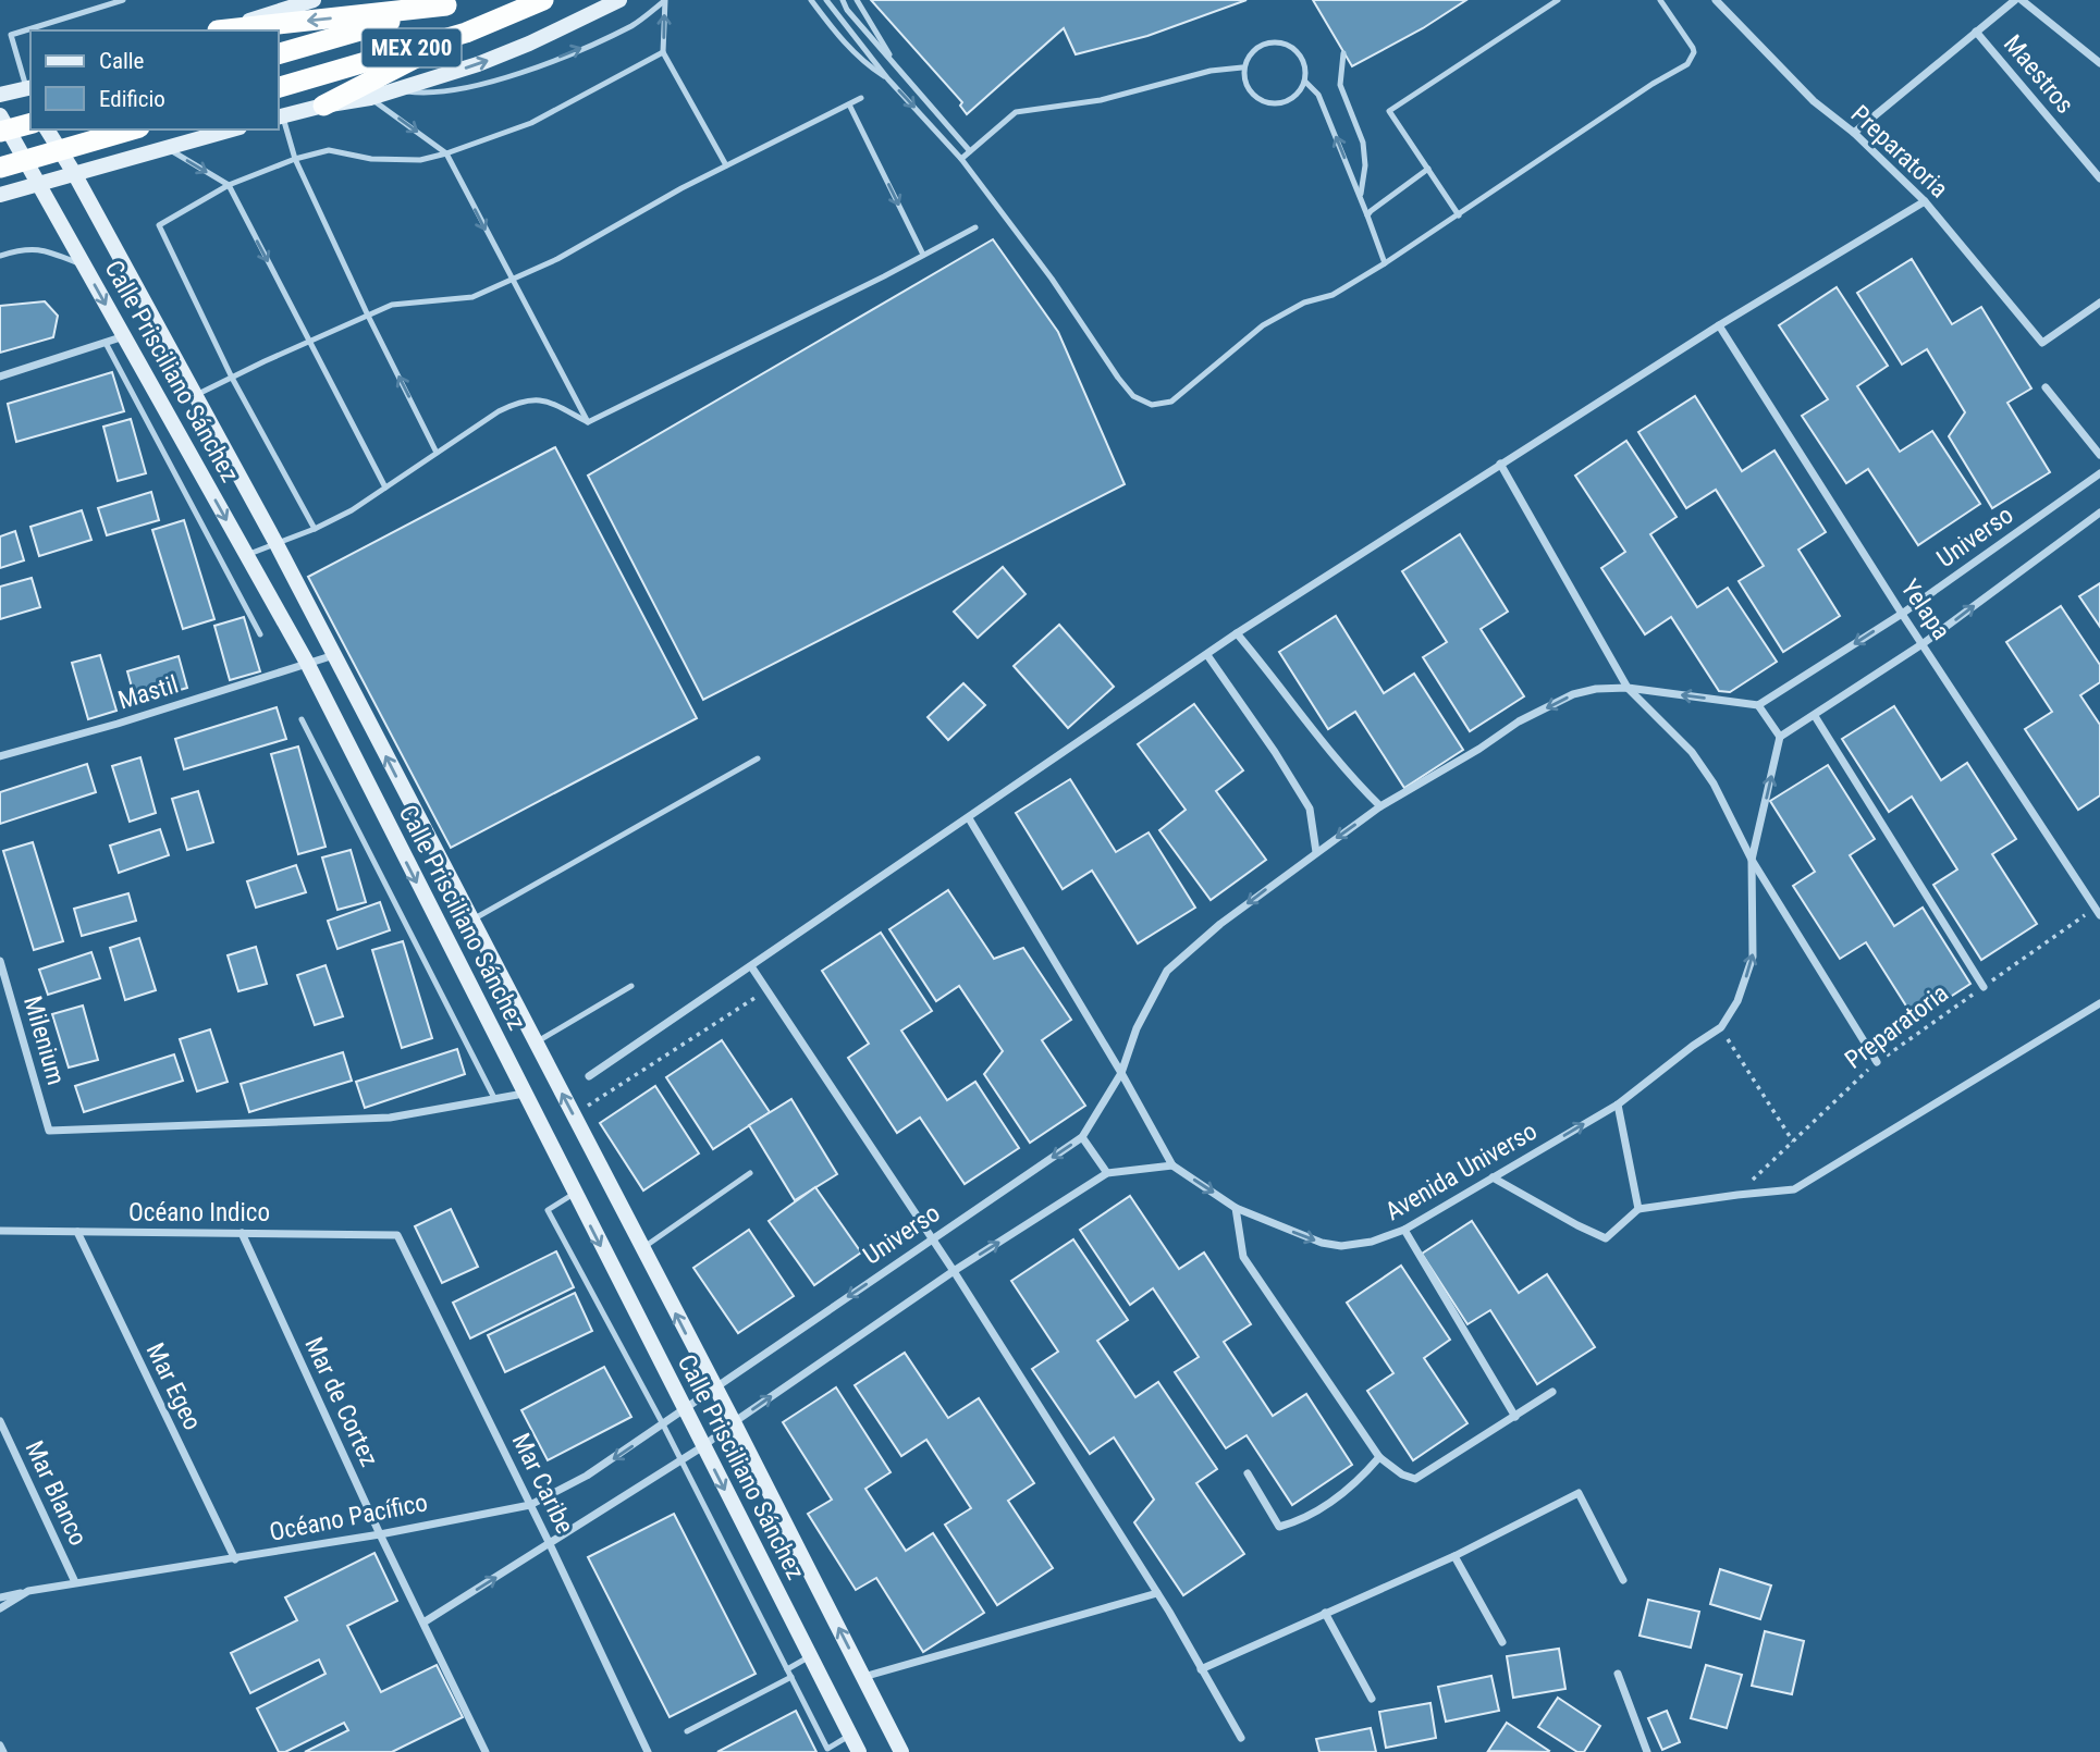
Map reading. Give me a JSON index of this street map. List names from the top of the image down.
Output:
{
  "streets": {
    "highway": ["MEX 200"],
    "main road": ["Calle Prisciliano Sánchez"],
    "street": [
      "Maestros",
      "Preparatoria",
      "Universo",
      "Yelapa",
      "Mastil",
      "Milenium",
      "Avenida Universo",
      "Océano Indico",
      "Mar Egeo",
      "Mar de Cortez",
      "Mar Caribe",
      "Mar Blanco",
      "Océano Pacífico"
    ]
  },
  "crossings": [
    ["Preparatoria", "Yelapa"],
    ["Calle Prisciliano Sánchez", "Universo"],
    ["Calle Prisciliano Sánchez", "Mastil"],
    ["Calle Prisciliano Sánchez", "Océano Pacífico"],
    ["Universo", "Yelapa"],
    ["Universo", "Avenida Universo"],
    ["Universo", "Océano Pacífico"],
    ["Océano Indico", "Mar Egeo"],
    ["Océano Indico", "Mar de Cortez"],
    ["Océano Indico", "Mar Caribe"],
    ["Mar Egeo", "Océano Pacífico"],
    ["Mar de Cortez", "Océano Pacífico"],
    ["Mar Caribe", "Océano Pacífico"],
    ["Mar Blanco", "Océano Pacífico"]
  ],
  "legend": ["Calle", "Edificio"]
}
